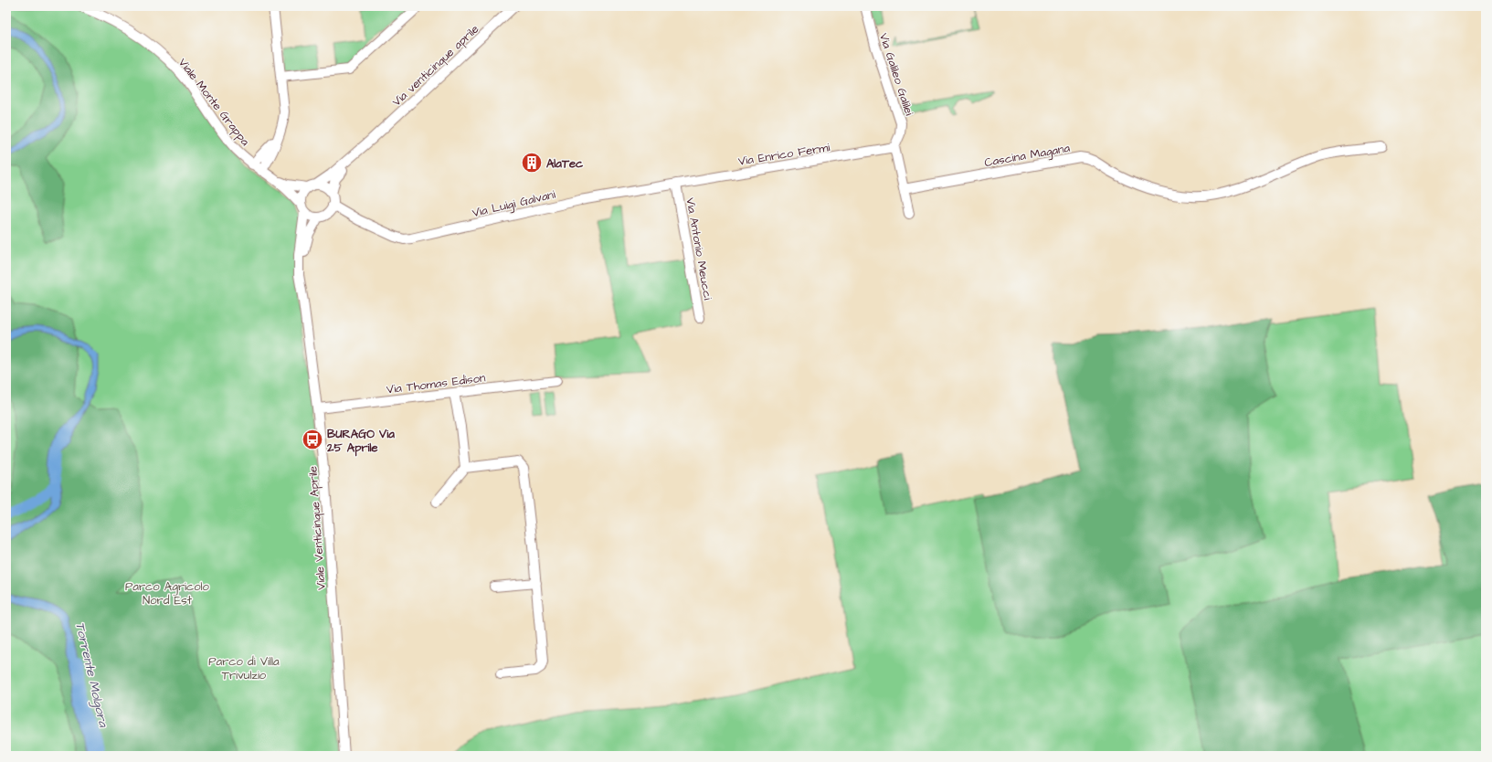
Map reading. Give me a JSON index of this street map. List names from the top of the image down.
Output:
{
  "streets": {
    "street": [
      "Via venticinque aprile",
      "Via Galileo Galilei",
      "Viale Monte Grappa",
      "Via Enrico Fermi",
      "Cascina Magana",
      "Via Luigi Galvani",
      "Via Antonio Meucci",
      "Via Thomas Edison",
      "Viale Venticinque Aprile"
    ]
  },
  "crossings": [
    ["Via venticinque aprile", "Viale Monte Grappa"],
    ["Via venticinque aprile", "Via Luigi Galvani"],
    ["Via venticinque aprile", "Viale Venticinque Aprile"],
    ["Via Galileo Galilei", "Via Enrico Fermi"],
    ["Viale Monte Grappa", "Via Luigi Galvani"],
    ["Viale Monte Grappa", "Viale Venticinque Aprile"],
    ["Via Enrico Fermi", "Via Luigi Galvani"],
    ["Via Enrico Fermi", "Via Antonio Meucci"],
    ["Via Luigi Galvani", "Via Antonio Meucci"],
    ["Via Luigi Galvani", "Viale Venticinque Aprile"],
    ["Via Thomas Edison", "Viale Venticinque Aprile"]
  ],
  "water": ["Torrente Molgora"],
  "parks": ["Parco Agricolo Nord Est", "Parco di Villa Trivulzio"],
  "places": {
    "building": ["AlaTec"],
    "bus stop": ["BURAGO Via 25 Aprile"]
  }
}
